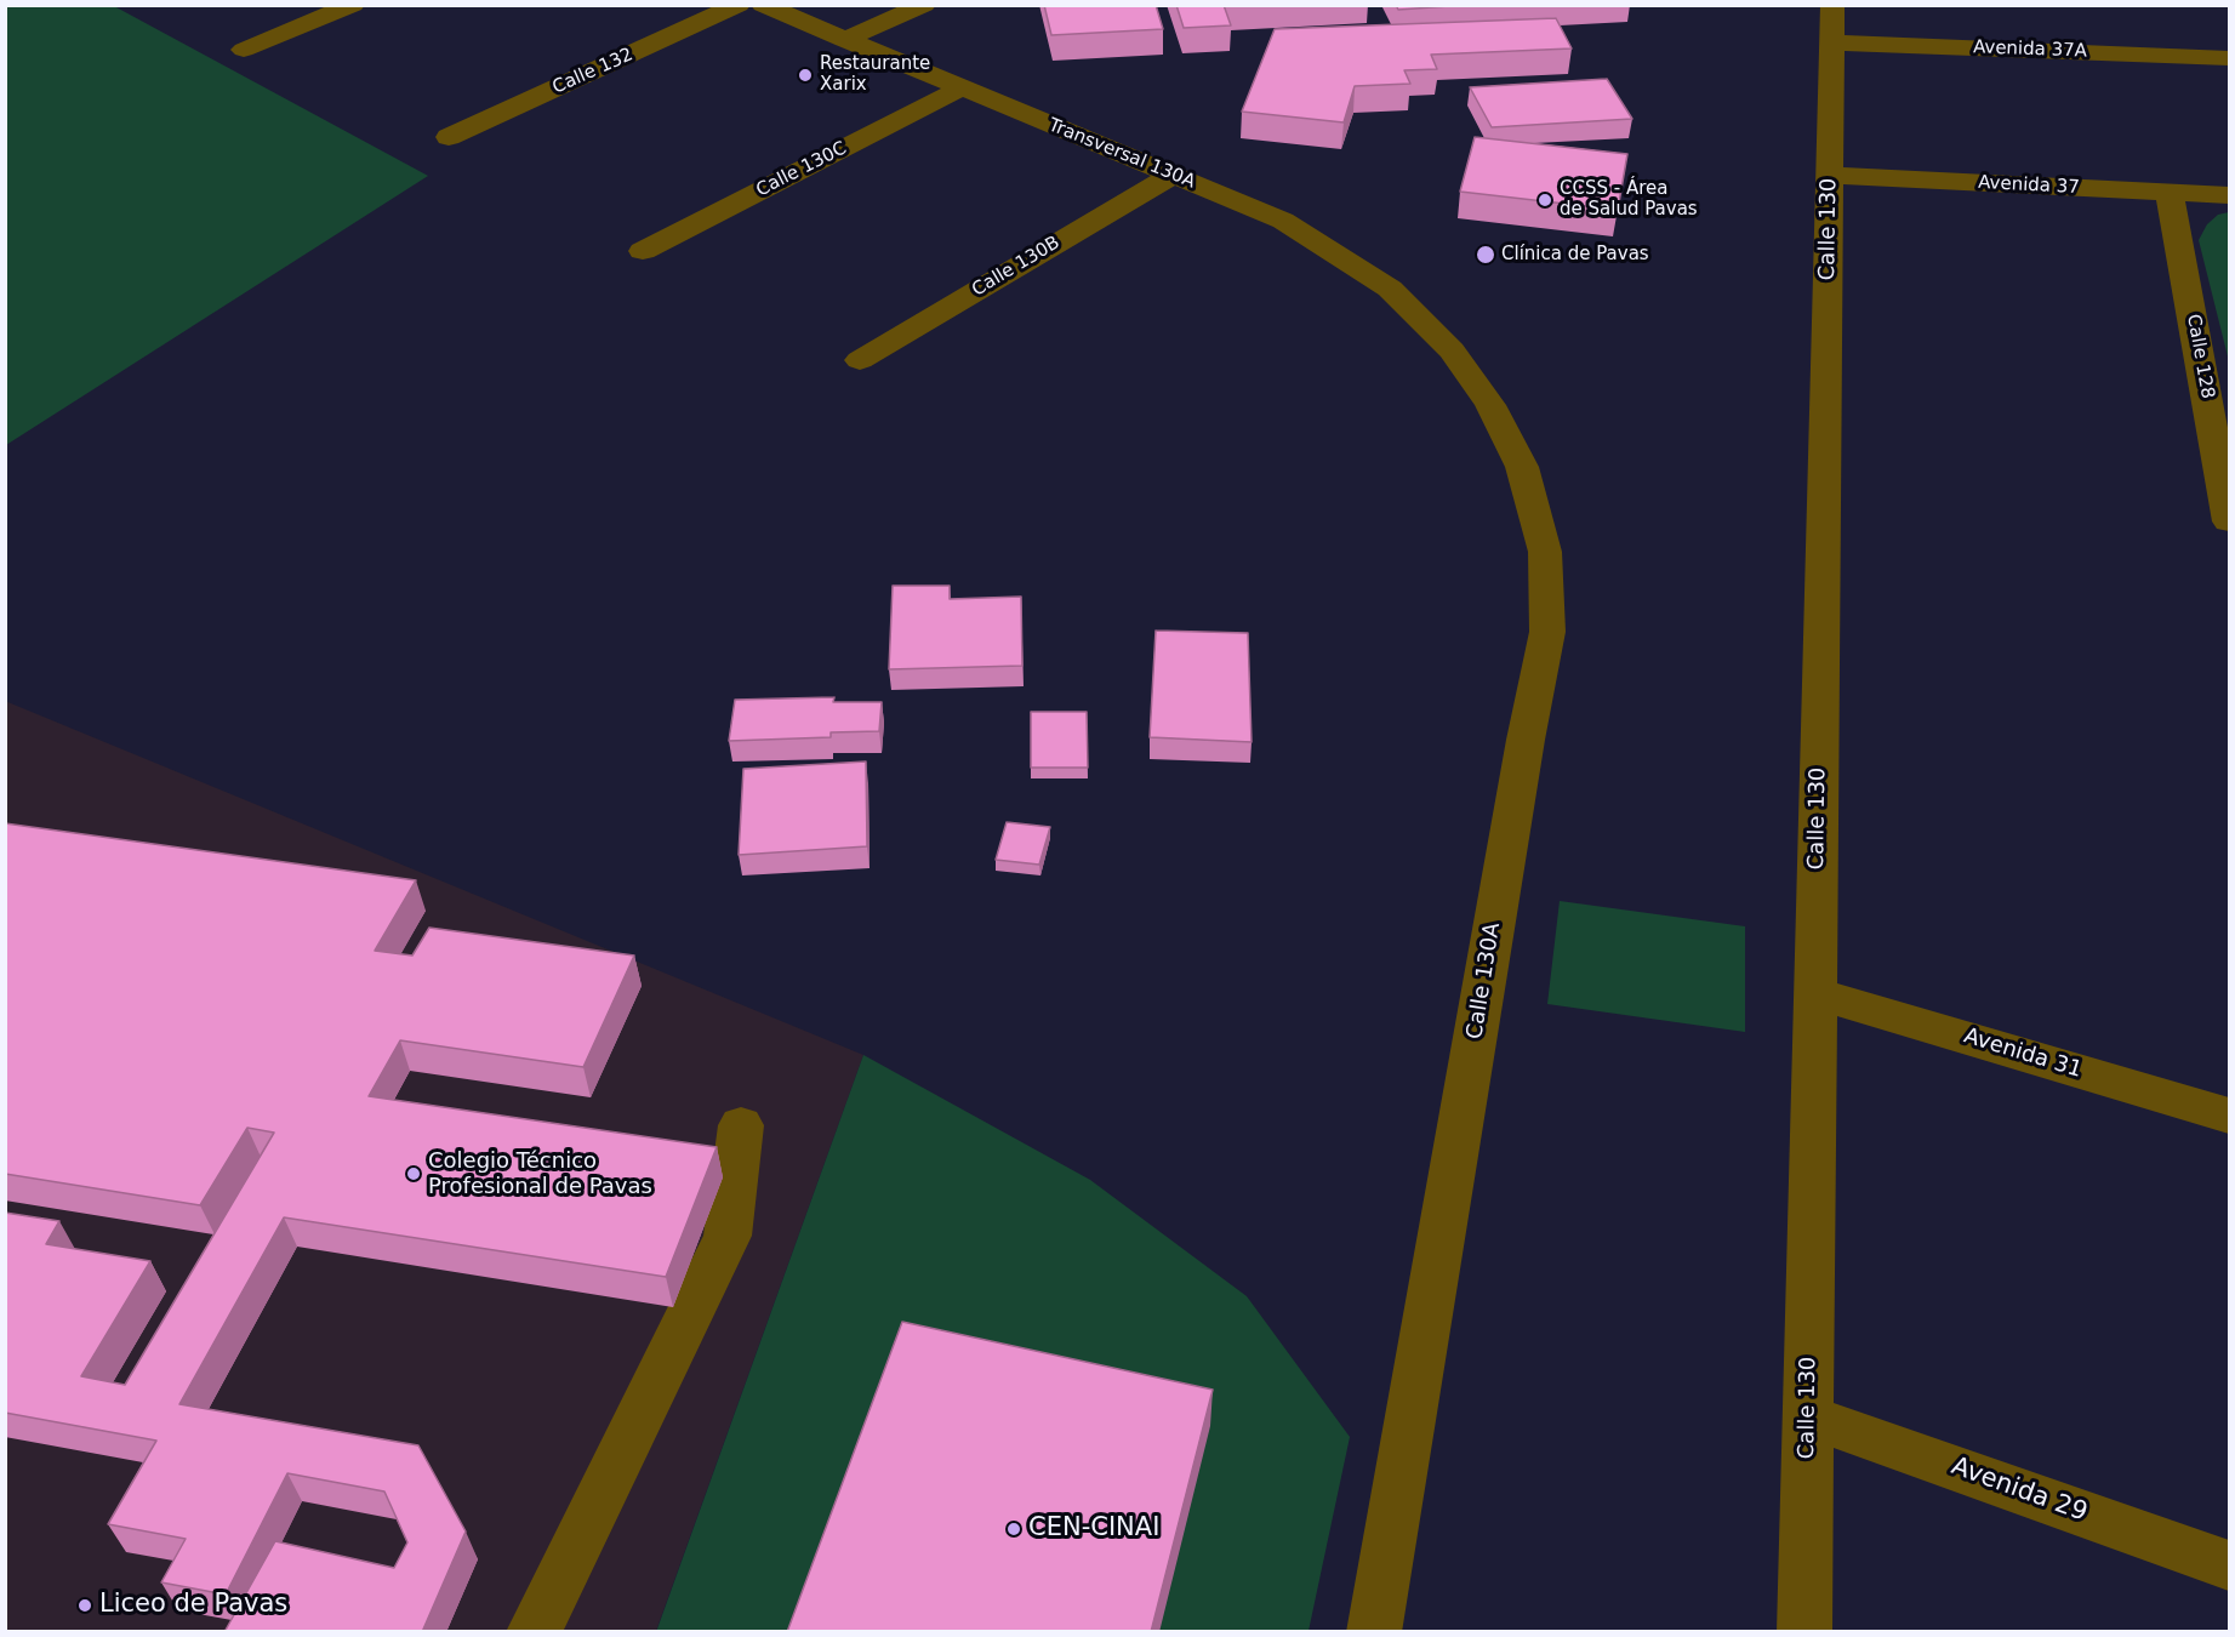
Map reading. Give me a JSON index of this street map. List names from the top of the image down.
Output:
{
  "streets": {
    "street": [
      "Avenida 37A",
      "Calle 132",
      "Transversal 130A",
      "Calle 130C",
      "Avenida 37",
      "Calle 130",
      "Calle 130B",
      "Calle 128",
      "Calle 130A",
      "Avenida 31",
      "Avenida 29"
    ]
  },
  "crossings": [
    ["Avenida 37A", "Calle 130"],
    ["Transversal 130A", "Calle 130C"],
    ["Transversal 130A", "Calle 130B"],
    ["Transversal 130A", "Calle 130A"],
    ["Avenida 37", "Calle 130"],
    ["Avenida 37", "Calle 128"],
    ["Calle 130", "Avenida 31"],
    ["Calle 130", "Avenida 29"]
  ],
  "places": [
    "Restaurante Xarix",
    "CCSS - Área de Salud Pavas",
    "Clínica de Pavas",
    "Colegio Técnico Profesional de Pavas",
    "CEN-CINAI",
    "Liceo de Pavas"
  ]
}
